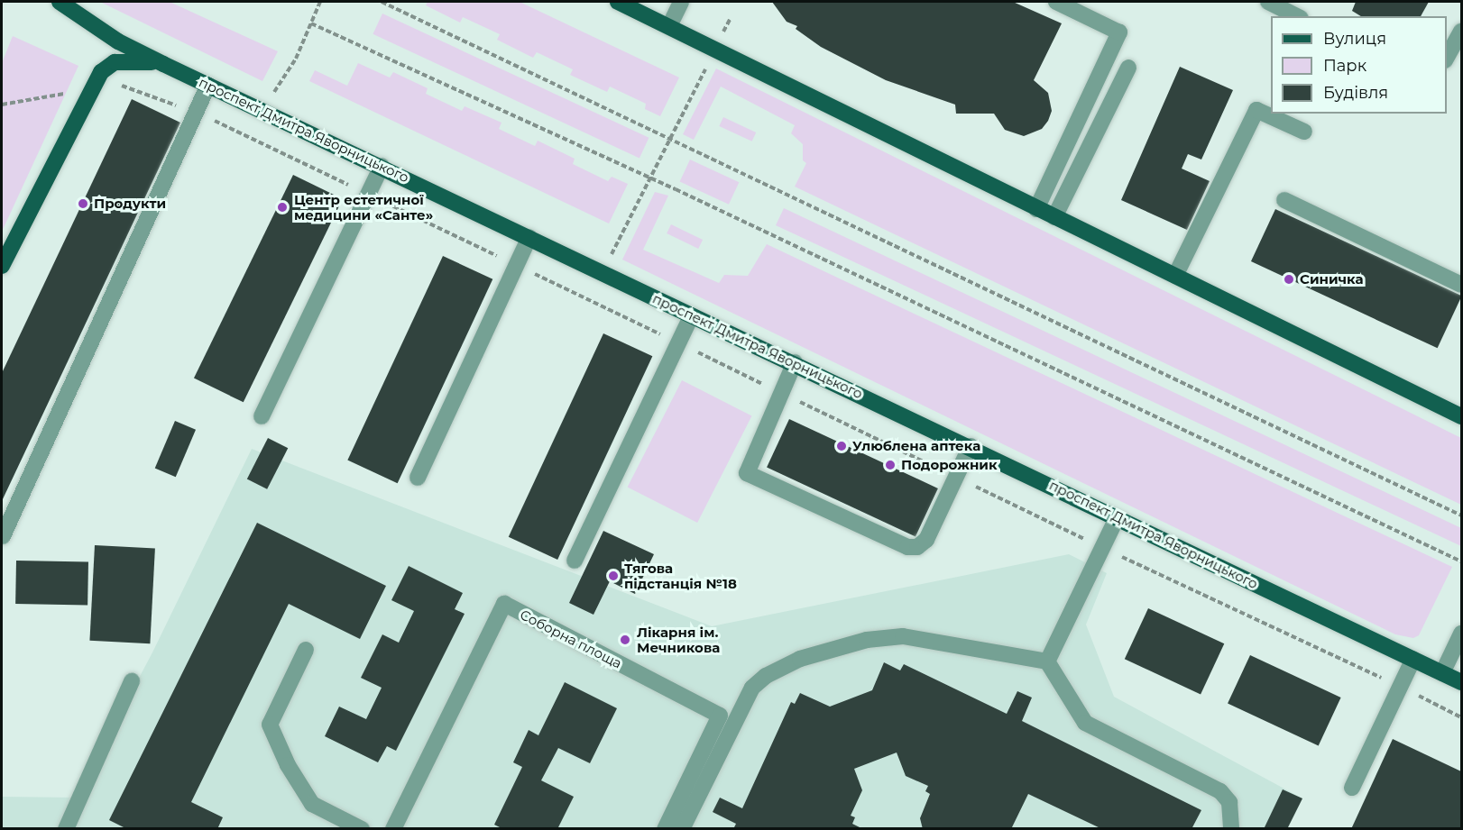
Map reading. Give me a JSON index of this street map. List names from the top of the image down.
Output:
{
  "streets": {
    "main road": ["проспект Дмитра Яворницького"],
    "street": ["Соборна площа"]
  },
  "places": [
    "Продукти",
    "Центр естетичної медицини «Санте»",
    "Синичка",
    "Улюблена аптека",
    "Подорожник",
    "Тягова пiдстанцiя №18",
    "Лікарня ім. Мечникова"
  ],
  "legend": ["Вулиця", "Парк", "Будівля"]
}
